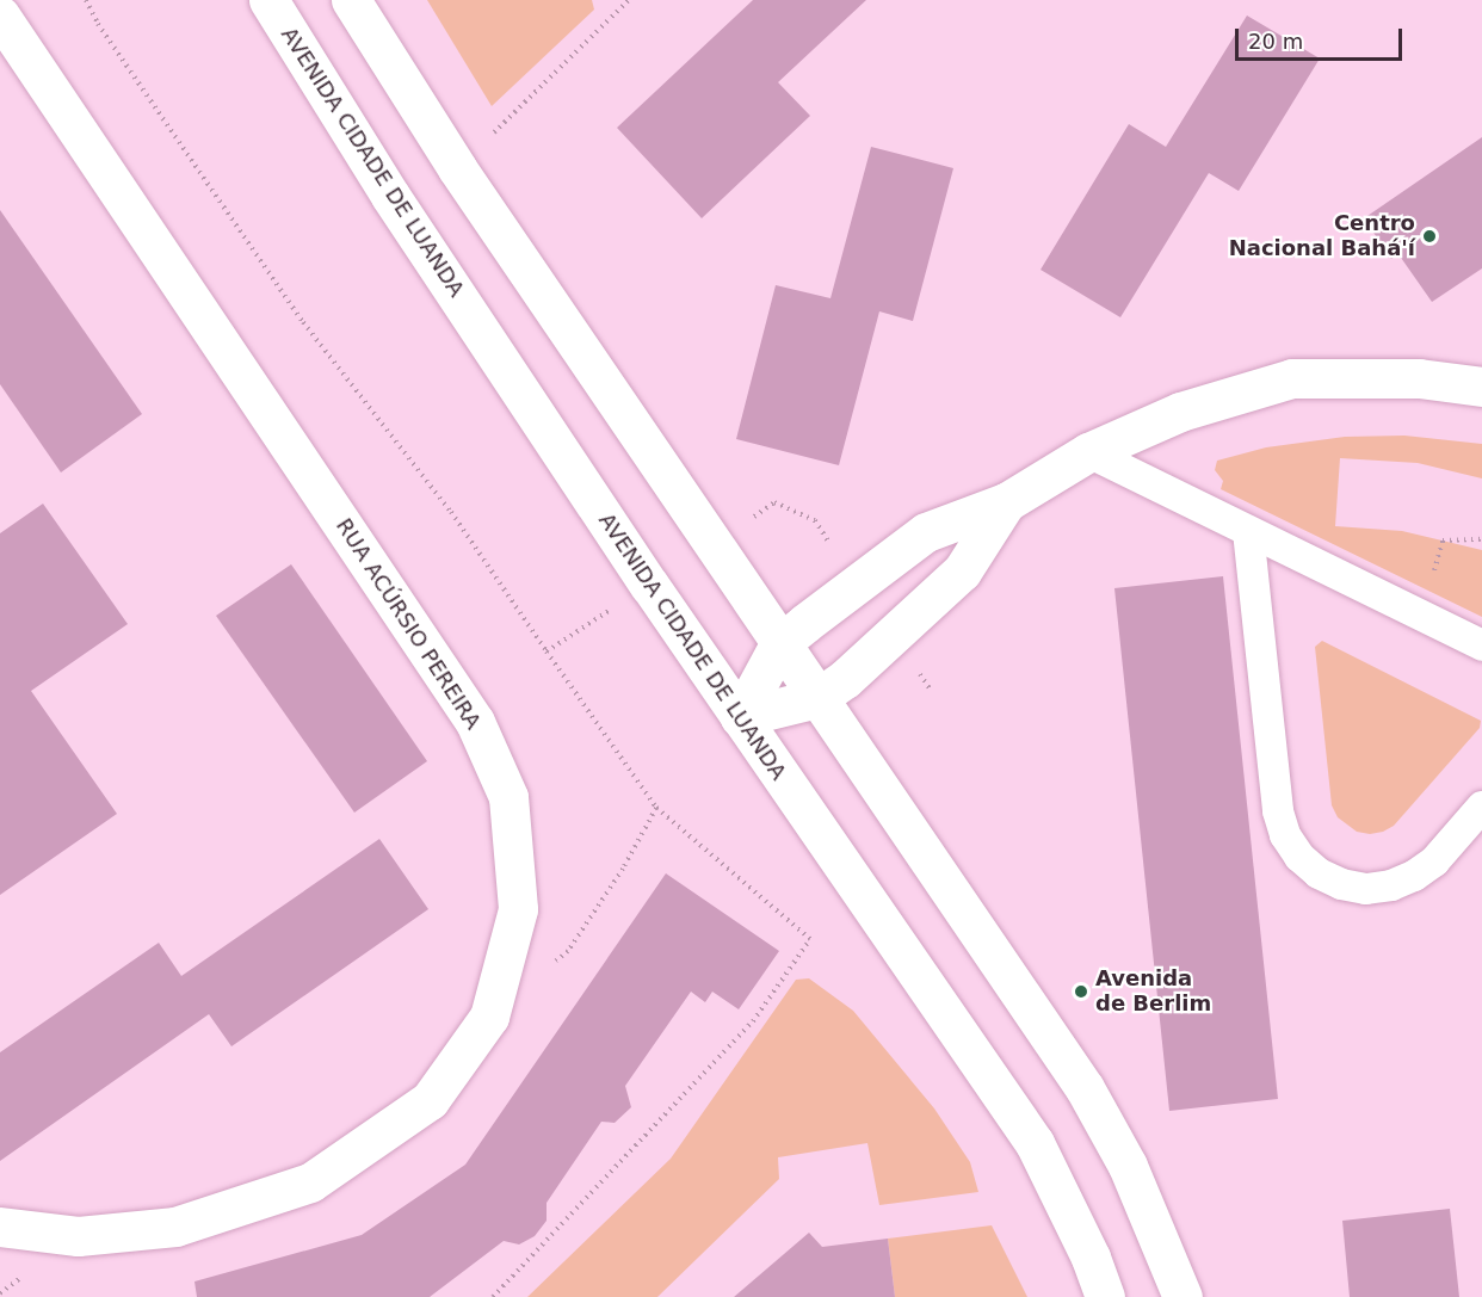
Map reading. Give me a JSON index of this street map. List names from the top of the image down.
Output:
{
  "streets": {
    "main road": ["AVENIDA CIDADE DE LUANDA", "RUA ACÚRSIO PEREIRA"]
  },
  "places": ["Centro Nacional Bahá'í", "Avenida de Berlim"],
  "scale_bar": "20 m"
}
